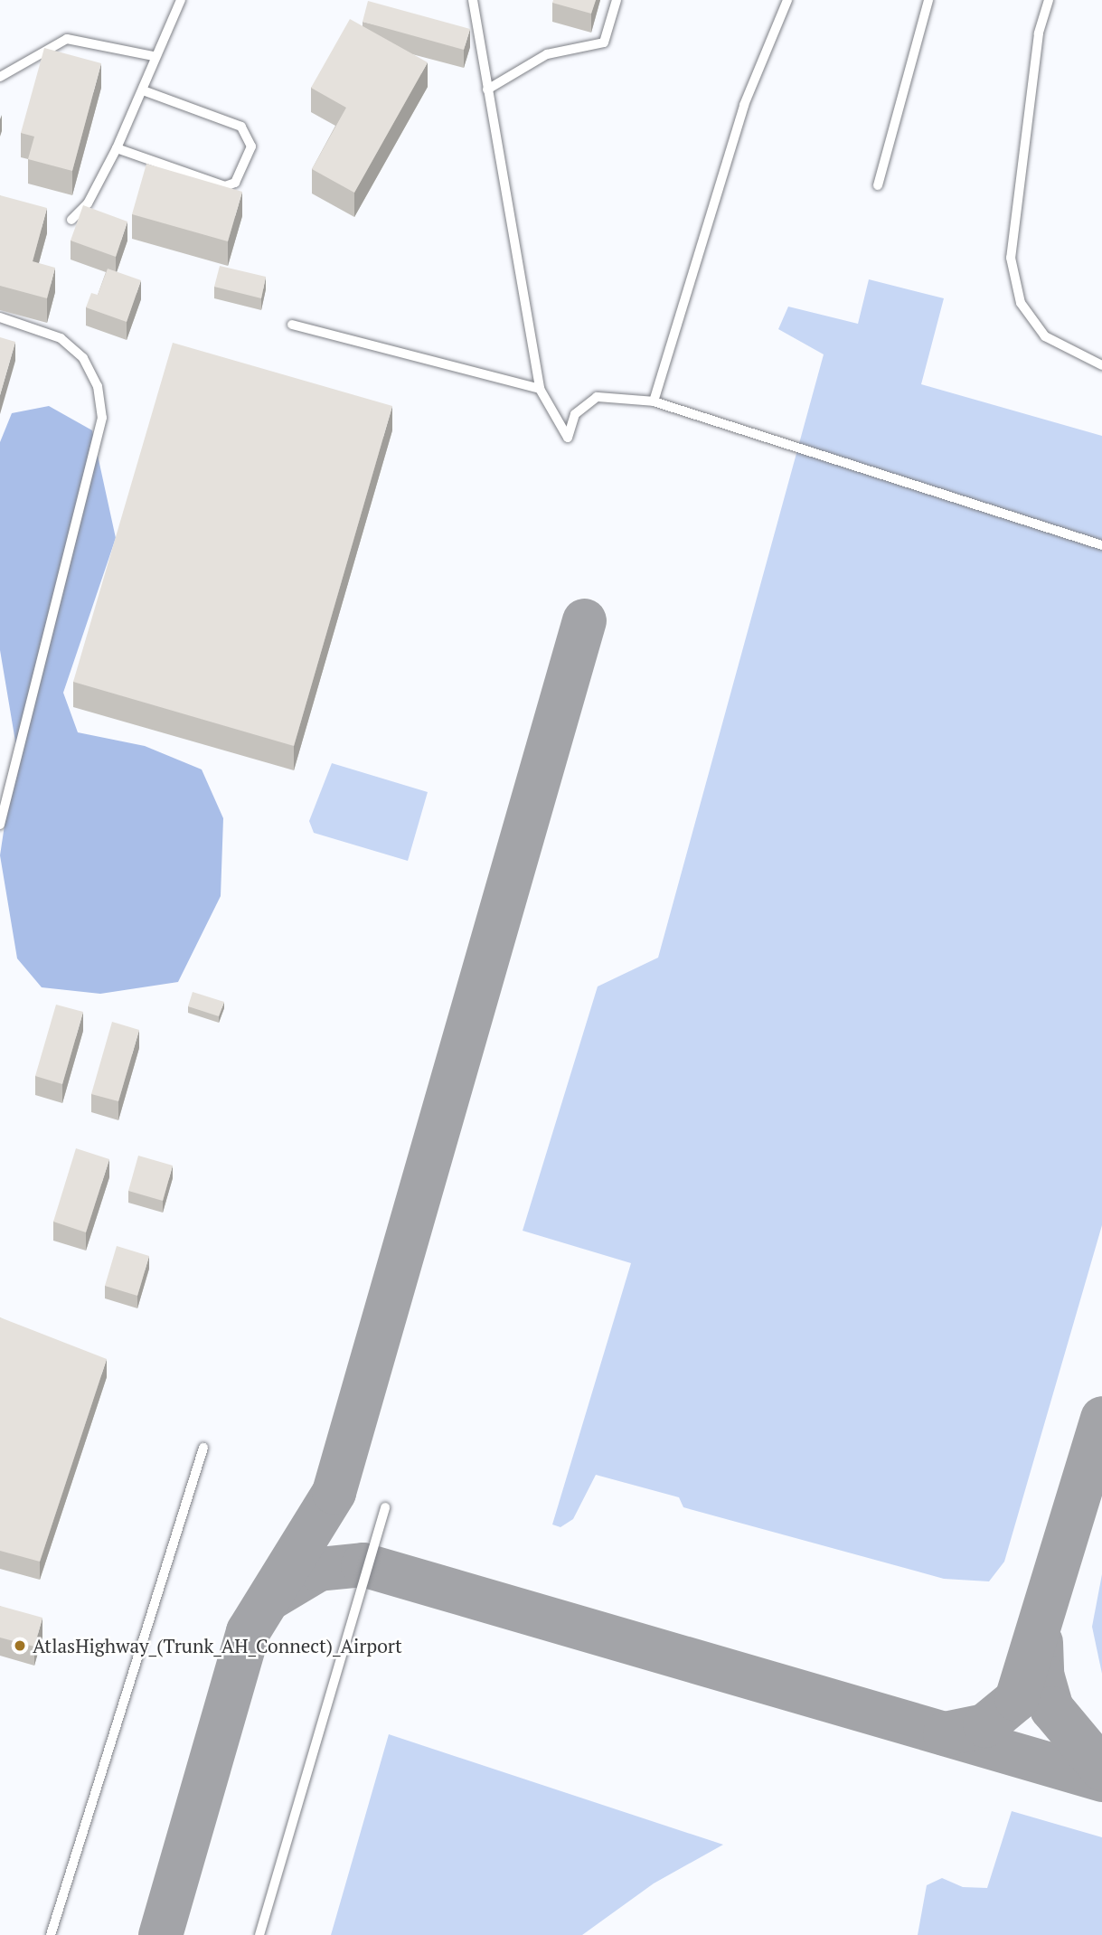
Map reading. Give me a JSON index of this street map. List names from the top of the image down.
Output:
{
  "places": ["AtlasHighway_(Trunk_AH_Connect)_Airport"]
}
